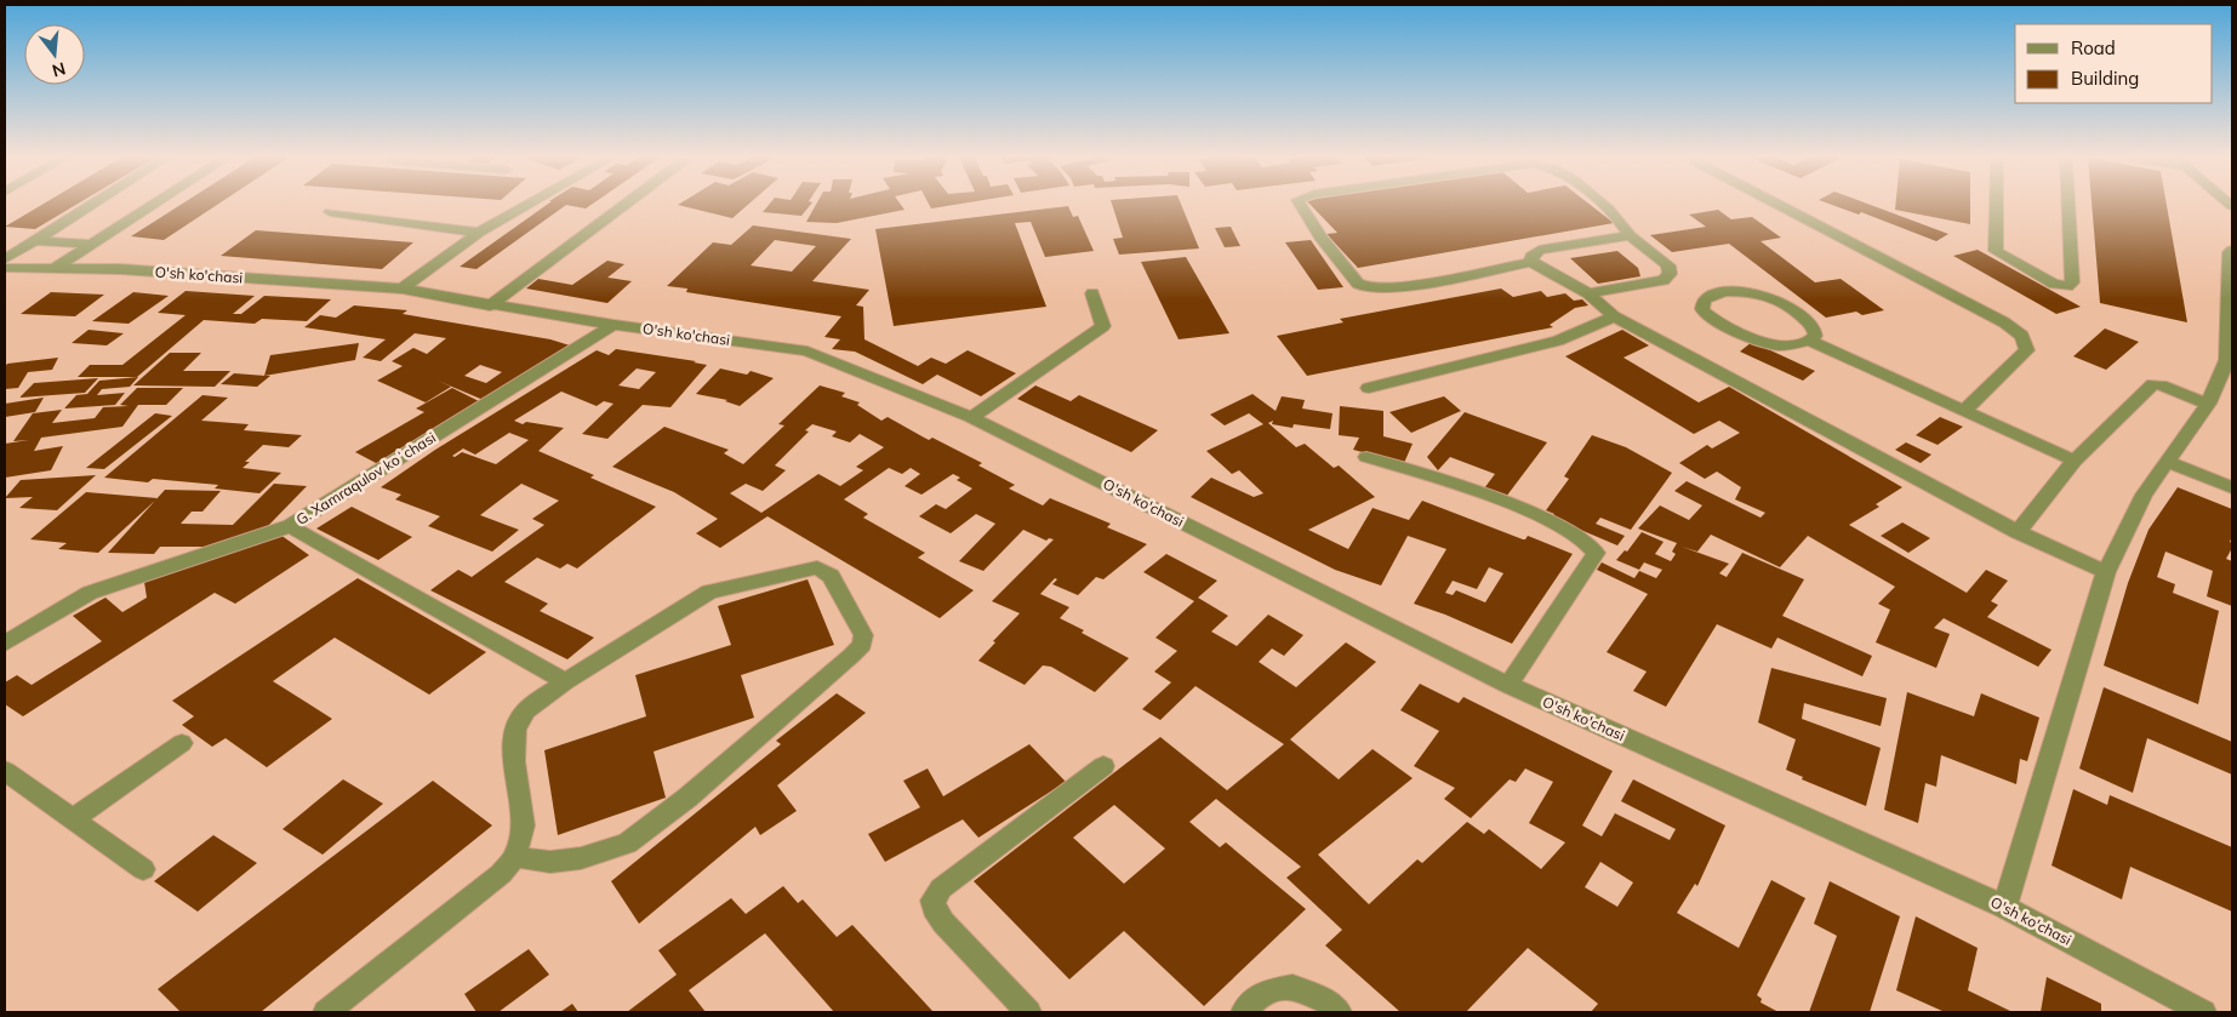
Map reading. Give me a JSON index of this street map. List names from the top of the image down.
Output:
{
  "streets": {
    "street": ["O'sh ko'chasi", "G. Xamraqulov koʻchasi"]
  },
  "crossings": [
    ["O'sh ko'chasi", "G. Xamraqulov koʻchasi"]
  ],
  "legend": ["Road", "Building"],
  "north": "bottom"
}
